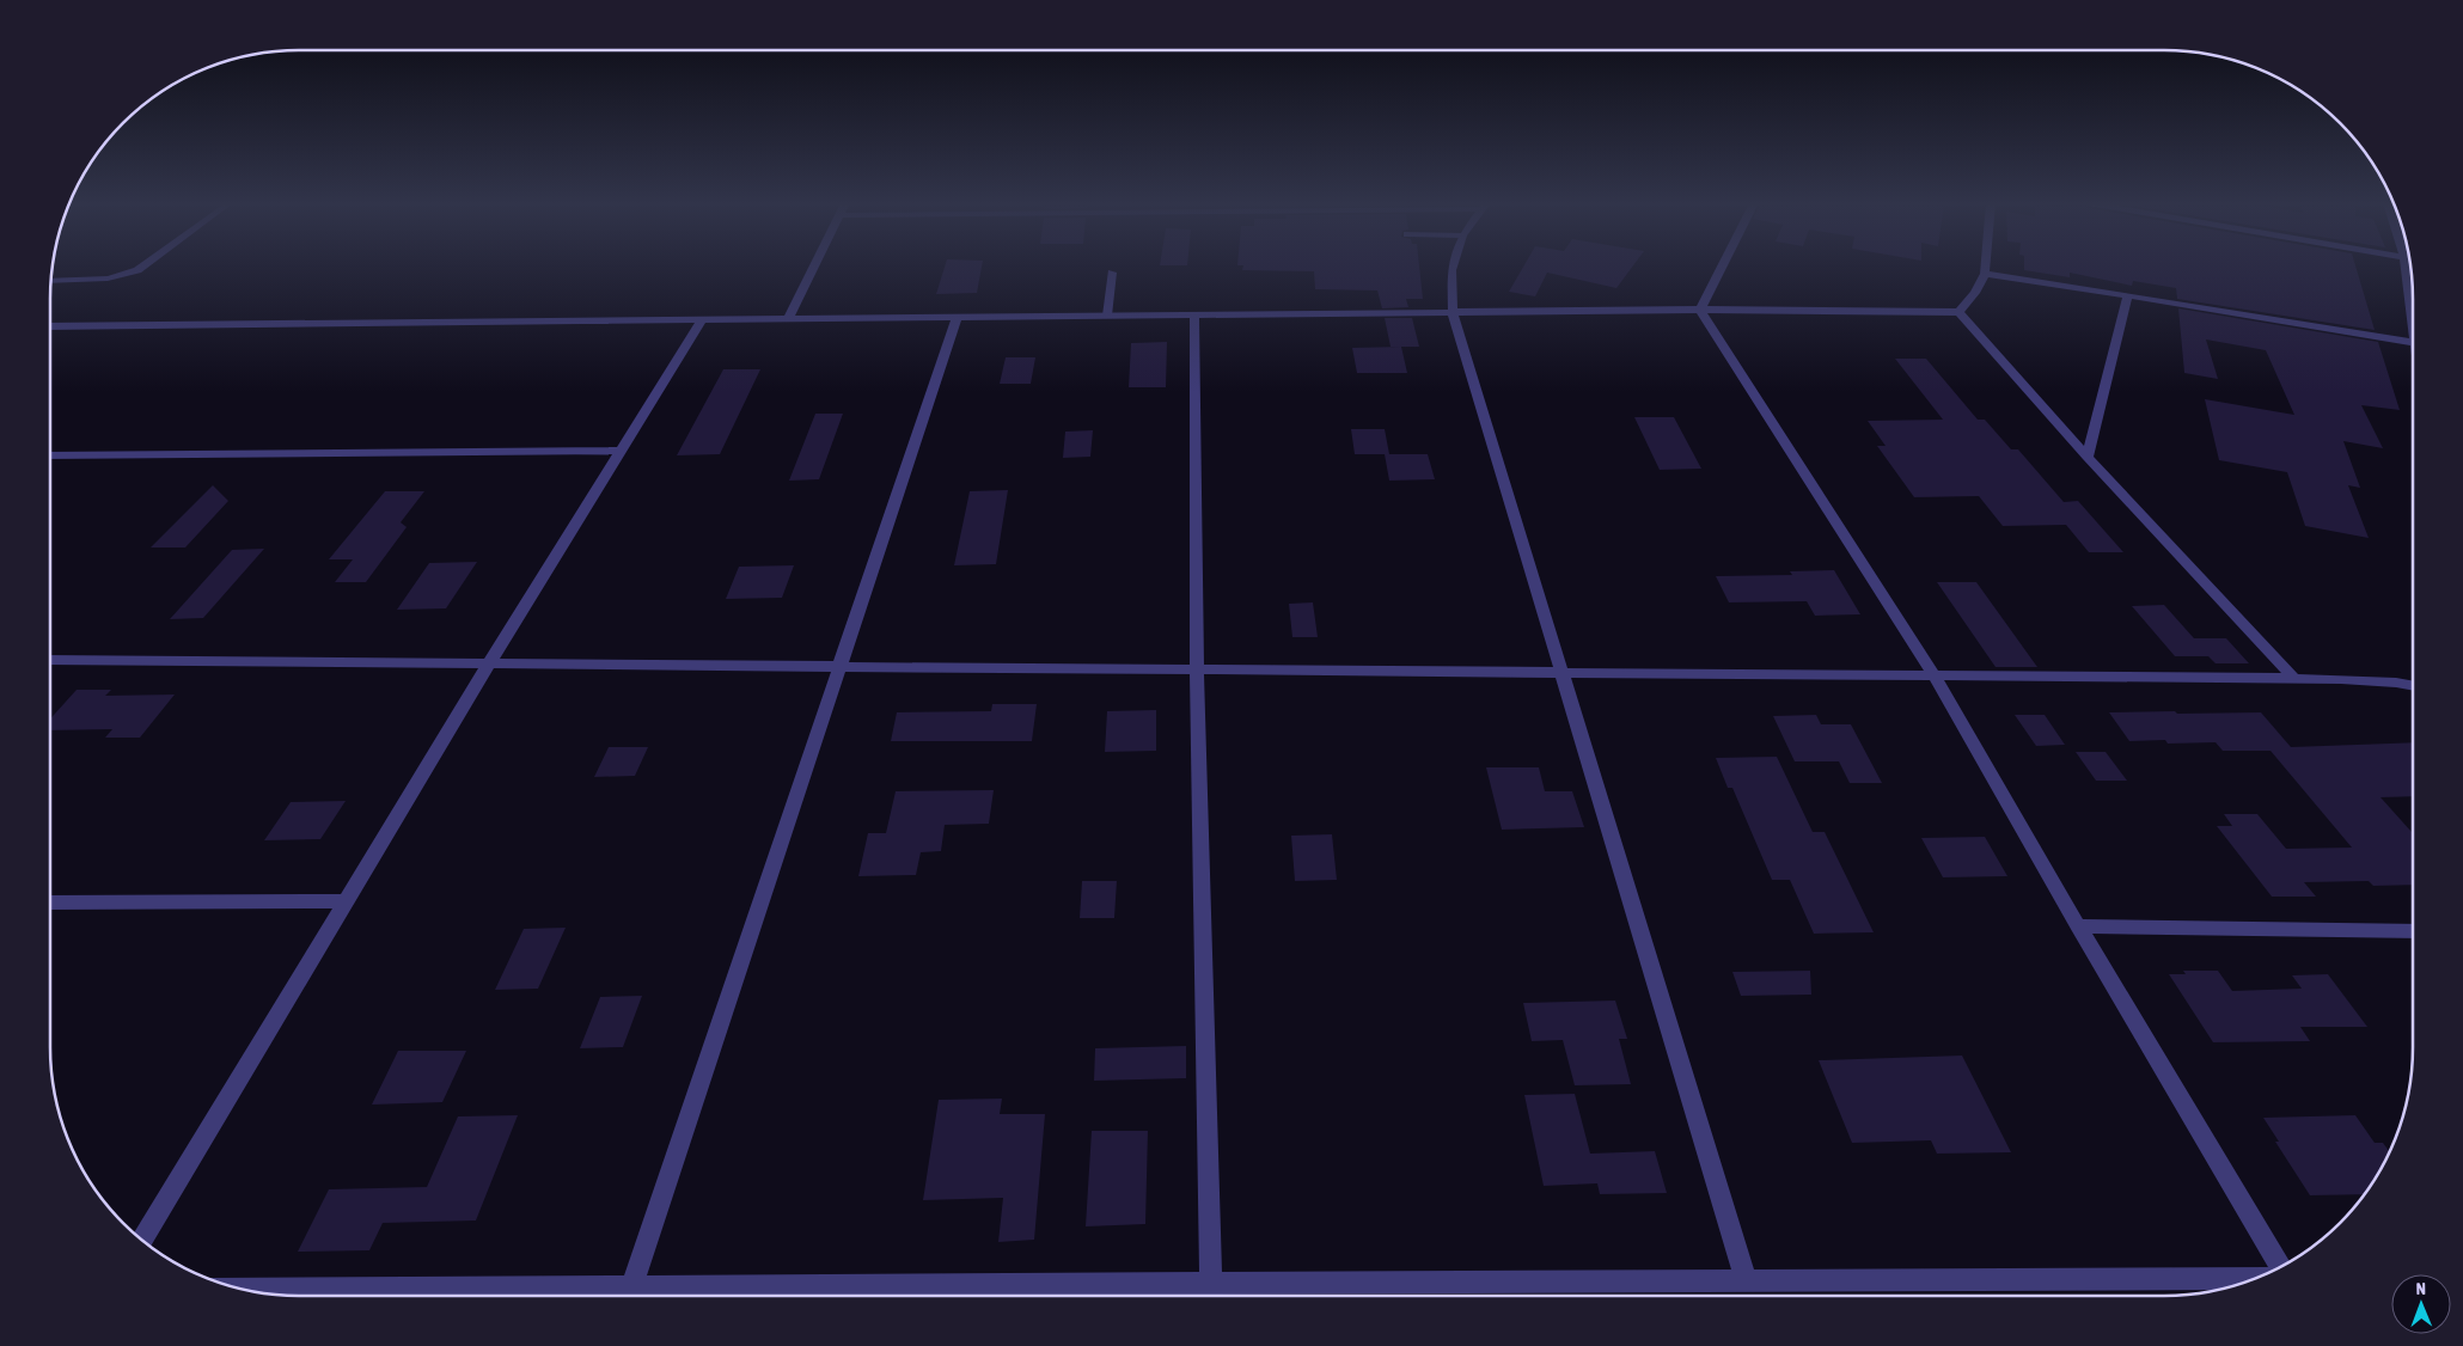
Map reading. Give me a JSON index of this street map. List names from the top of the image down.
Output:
{
  "north": "top"
}
